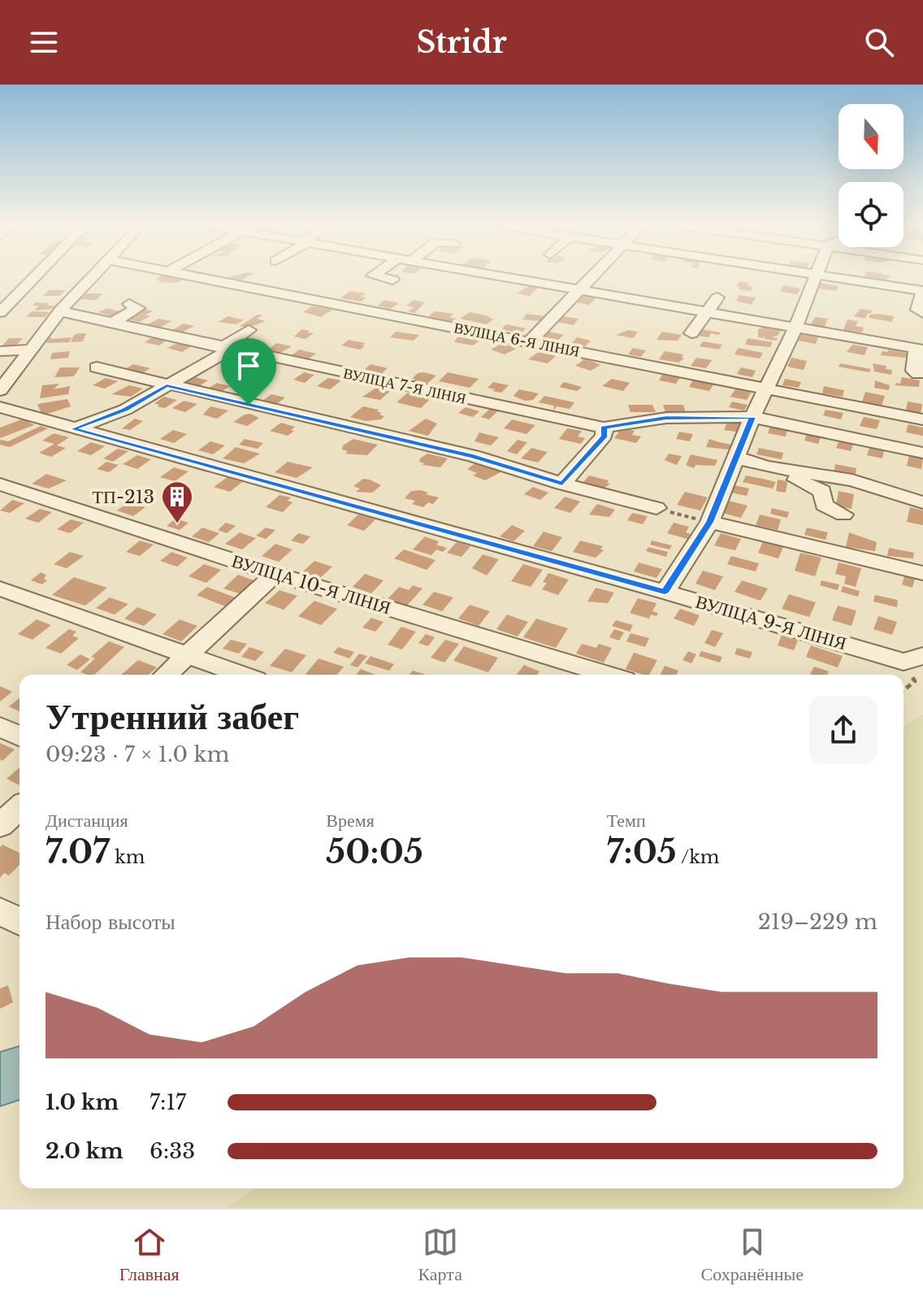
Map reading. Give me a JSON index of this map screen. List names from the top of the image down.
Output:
{
  "streets": {
    "street": [
      "ВУЛІЦА 6-Я ЛІНІЯ",
      "ВУЛІЦА 7-Я ЛІНІЯ",
      "ВУЛІЦА 10-Я ЛІНІЯ",
      "ВУЛІЦА 9-Я ЛІНІЯ"
    ]
  },
  "places": {
    "building": ["ТП-213"]
  },
  "north": "bottom",
  "page": {
    "header": "Stridr",
    "heading": ["Утренний забег", "09:23 · 7 × 1.0 km"],
    "stats": [
      ["Дистанция", "7.07 km"],
      ["Время", "50:05"],
      ["Темп", "7:05 /km"]
    ],
    "chart": ["Набор высоты", "219–229 m"],
    "list": [
      {
        "name": "1.0 km",
        "note": "7:17"
      },
      {
        "name": "2.0 km",
        "note": "6:33"
      }
    ],
    "tabs": ["Главная", "Карта", "Сохранённые"]
  }
}
